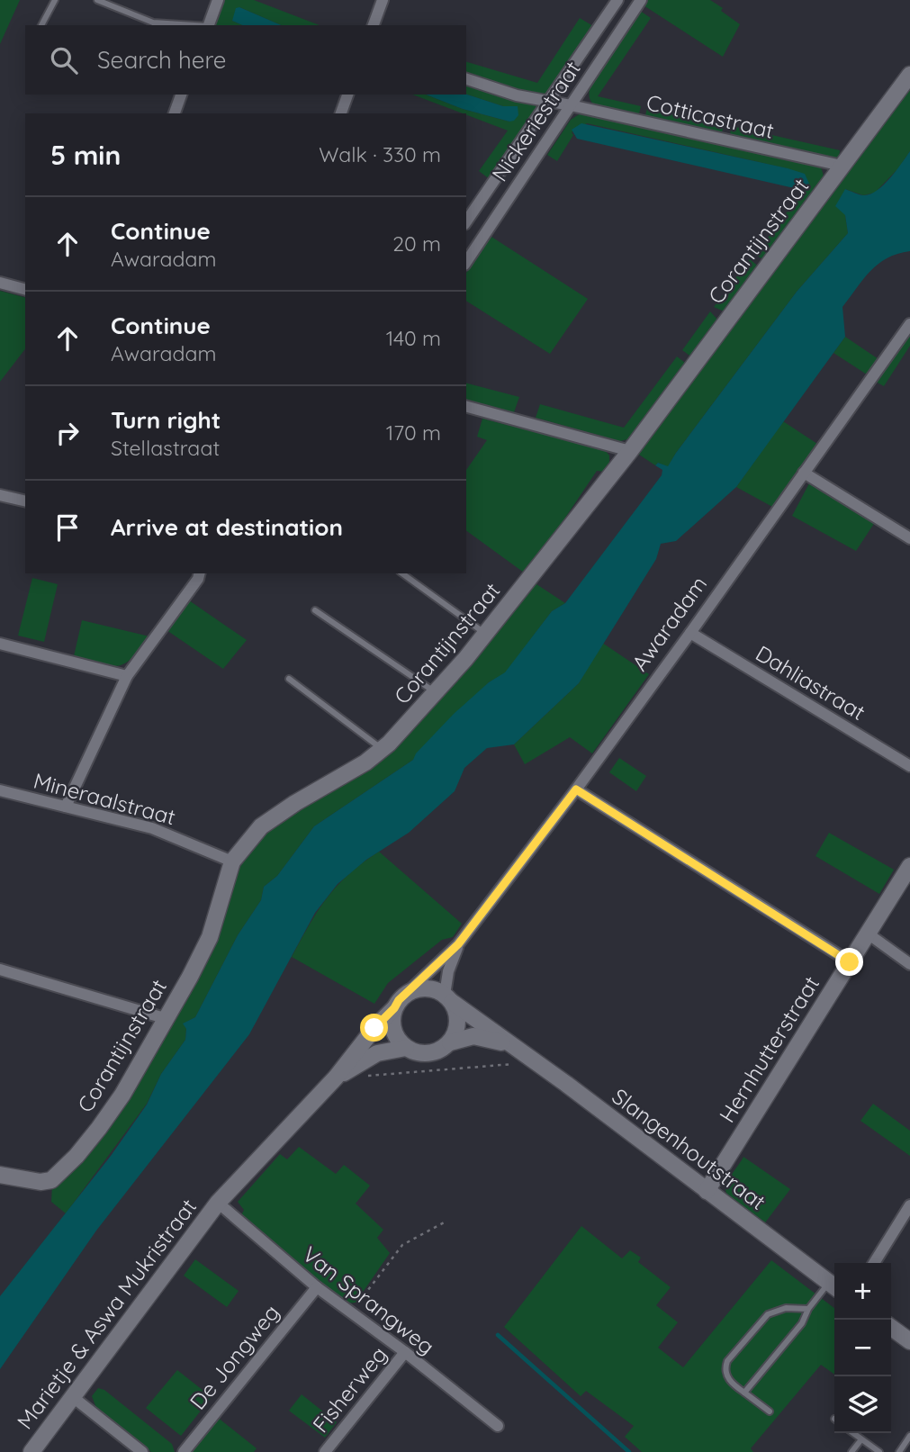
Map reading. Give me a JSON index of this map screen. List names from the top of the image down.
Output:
{
  "streets": {
    "street": [
      "Cotticastraat",
      "Nickeriestraat",
      "Corantijnstraat",
      "Awaradam",
      "Dahliastraat",
      "Mineraalstraat",
      "Hernhutterstraat",
      "Slangenhoutstraat",
      "Van Sprangweg",
      "Marietje & Aswa Mukristraat",
      "De Jongweg",
      "Fisherweg"
    ]
  },
  "crossings": [
    ["Cotticastraat", "Nickeriestraat"],
    ["Cotticastraat", "Corantijnstraat"],
    ["Corantijnstraat", "Mineraalstraat"],
    ["Awaradam", "Dahliastraat"],
    ["Awaradam", "Slangenhoutstraat"],
    ["Hernhutterstraat", "Slangenhoutstraat"],
    ["Van Sprangweg", "Marietje & Aswa Mukristraat"],
    ["Van Sprangweg", "De Jongweg"],
    ["Van Sprangweg", "Fisherweg"]
  ],
  "page": {
    "search": "Search here",
    "heading": ["5 min", "Walk · 330 m"],
    "list": [
      ["Continue", "Awaradam", "20 m"],
      ["Continue", "Awaradam", "140 m"],
      ["Turn right", "Stellastraat", "170 m"],
      "Arrive at destination"
    ],
    "map_buttons": ["+", "−"]
  }
}
